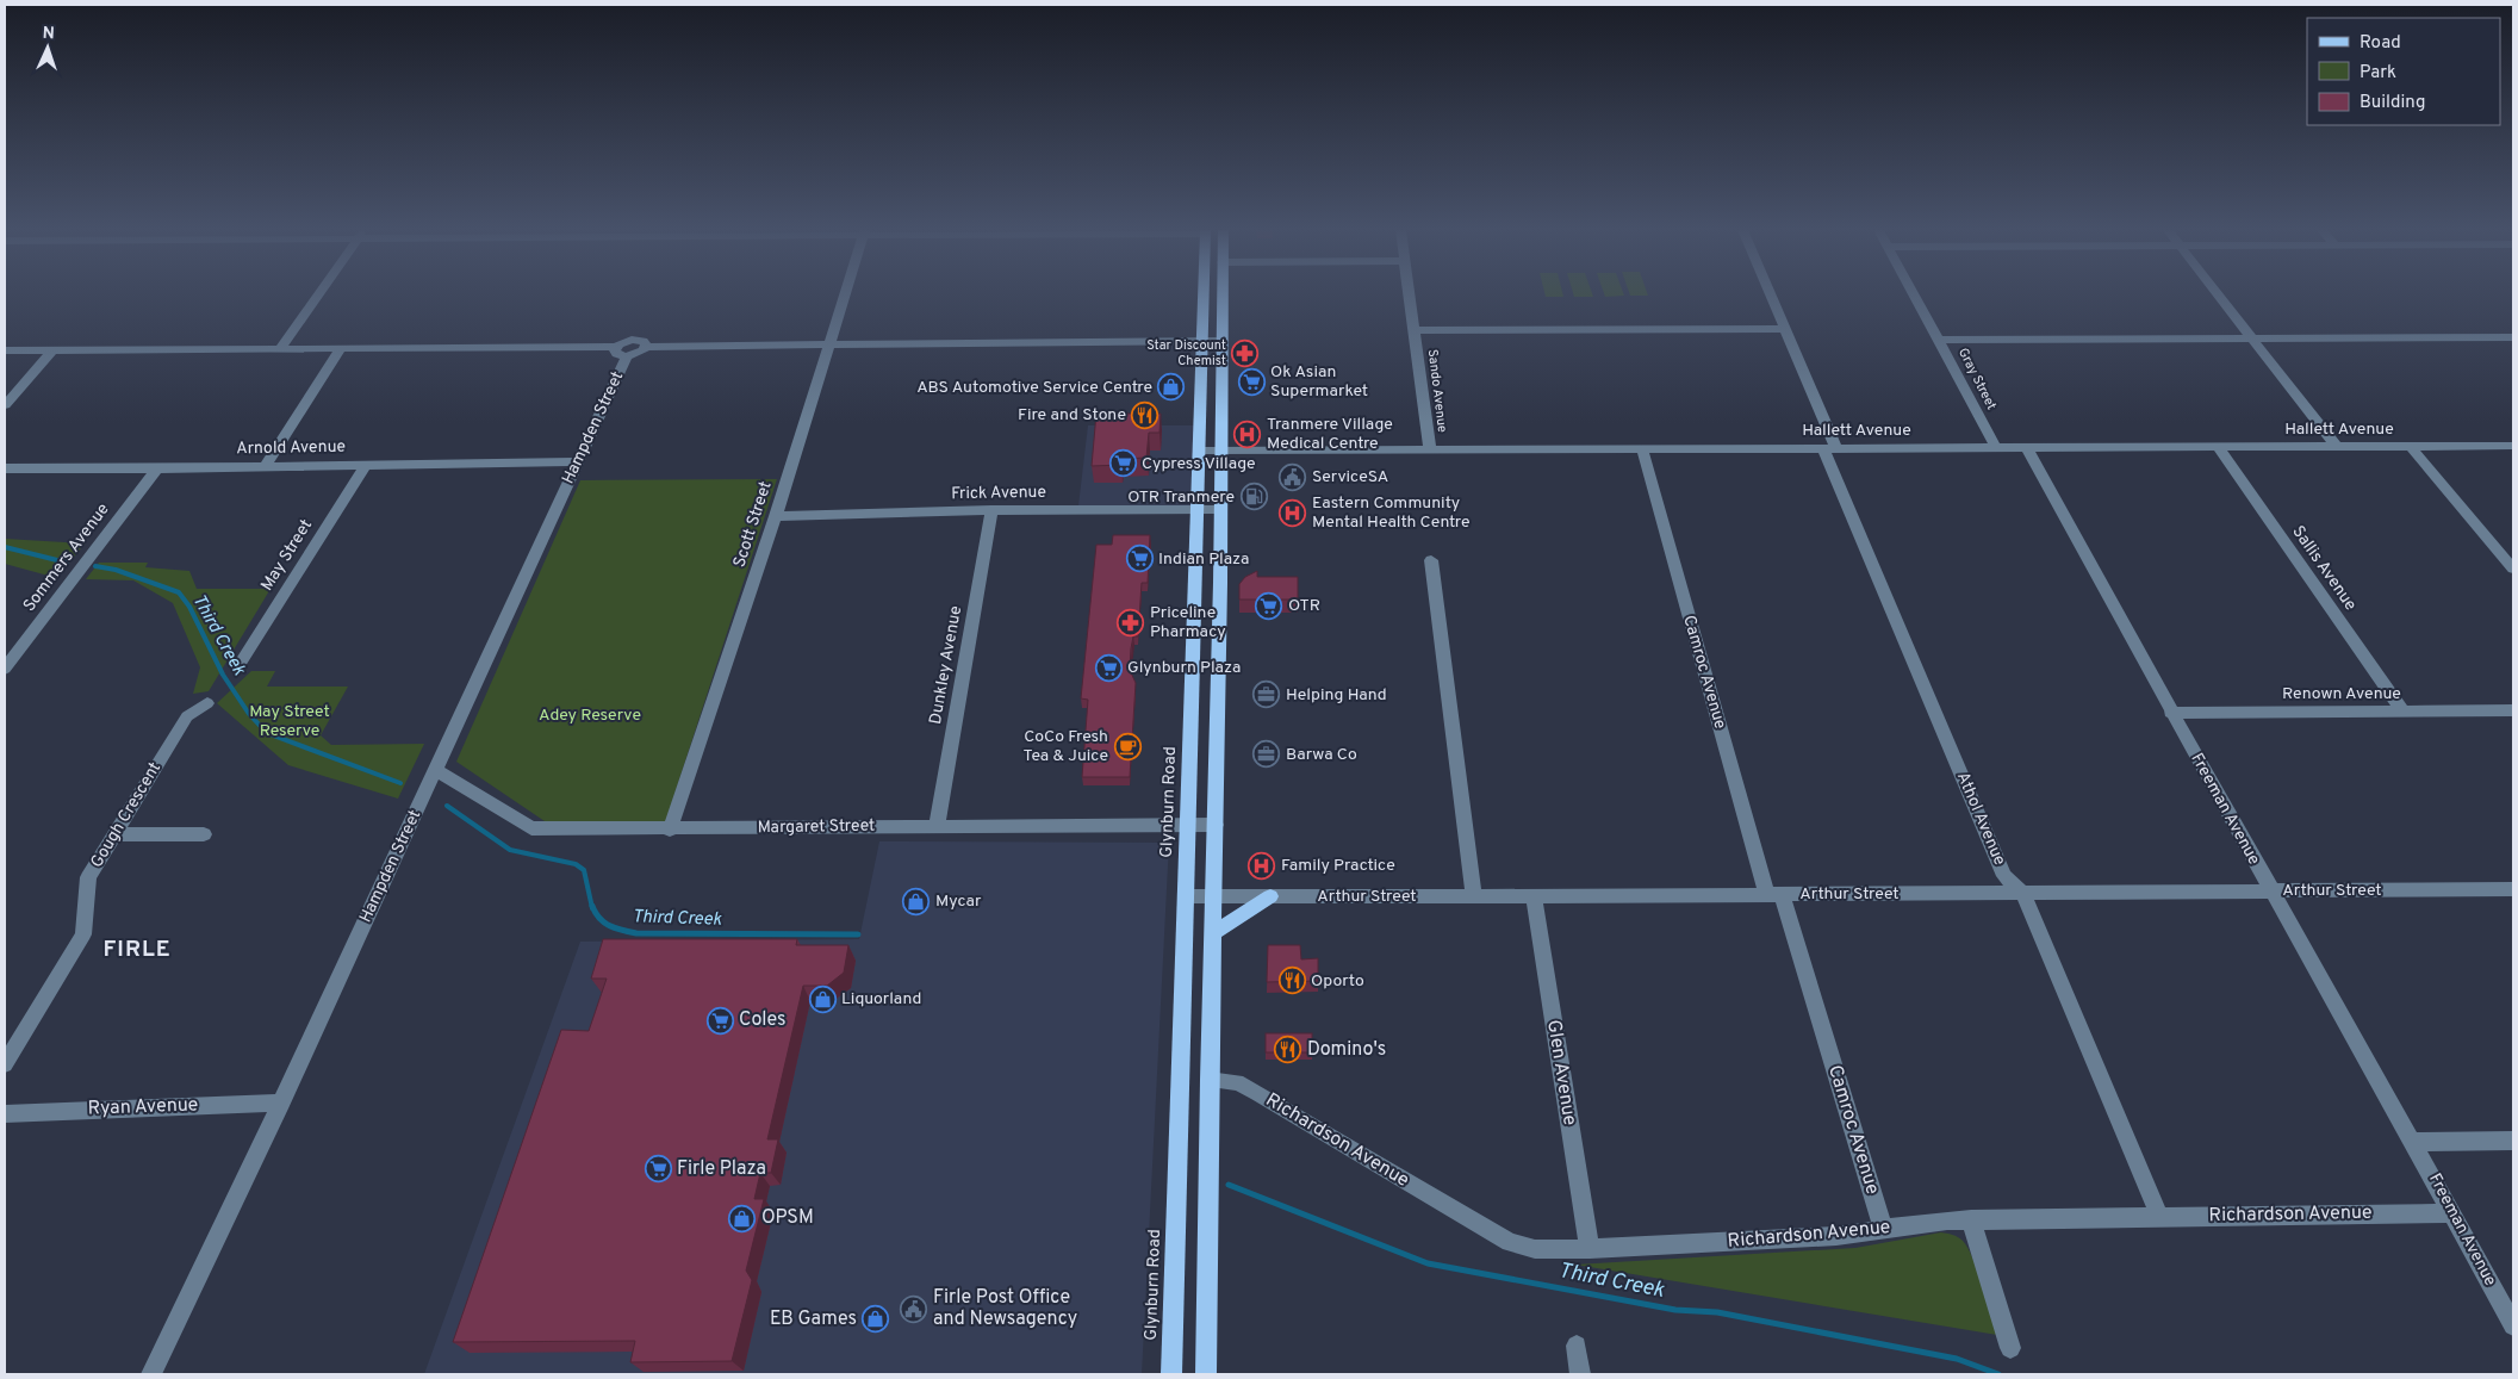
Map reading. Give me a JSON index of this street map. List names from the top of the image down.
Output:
{
  "streets": {
    "main road": ["Glynburn Road"],
    "street": [
      "Gray Street",
      "Sando Avenue",
      "Hampden Street",
      "Hallett Avenue",
      "Arnold Avenue",
      "Frick Avenue",
      "Scott Street",
      "May Street",
      "Sommers Avenue",
      "Sallis Avenue",
      "Dunkley Avenue",
      "Camroc Avenue",
      "Renown Avenue",
      "Freeman Avenue",
      "Gough Crescent",
      "Athol Avenue",
      "Margaret Street",
      "Arthur Street",
      "Glen Avenue",
      "Ryan Avenue",
      "Richardson Avenue"
    ]
  },
  "crossings": [
    ["Gray Street", "Hallett Avenue"],
    ["Sando Avenue", "Hallett Avenue"],
    ["Hampden Street", "Arnold Avenue"],
    ["Hampden Street", "Margaret Street"],
    ["Hampden Street", "Ryan Avenue"],
    ["Hallett Avenue", "Sallis Avenue"],
    ["Hallett Avenue", "Camroc Avenue"],
    ["Hallett Avenue", "Glynburn Road"],
    ["Hallett Avenue", "Freeman Avenue"],
    ["Hallett Avenue", "Athol Avenue"],
    ["Arnold Avenue", "May Street"],
    ["Arnold Avenue", "Sommers Avenue"],
    ["Frick Avenue", "Scott Street"],
    ["Frick Avenue", "Dunkley Avenue"],
    ["Frick Avenue", "Glynburn Road"],
    ["Scott Street", "Margaret Street"],
    ["Sallis Avenue", "Renown Avenue"],
    ["Dunkley Avenue", "Margaret Street"],
    ["Camroc Avenue", "Arthur Street"],
    ["Camroc Avenue", "Richardson Avenue"],
    ["Renown Avenue", "Freeman Avenue"],
    ["Glynburn Road", "Margaret Street"],
    ["Glynburn Road", "Arthur Street"],
    ["Freeman Avenue", "Arthur Street"],
    ["Freeman Avenue", "Richardson Avenue"],
    ["Athol Avenue", "Arthur Street"],
    ["Athol Avenue", "Richardson Avenue"],
    ["Arthur Street", "Glen Avenue"],
    ["Glen Avenue", "Richardson Avenue"]
  ],
  "districts": ["FIRLE"],
  "water": ["Third Creek"],
  "parks": ["May Street Reserve", "Adey Reserve"],
  "places": {
    "pharmacy": ["Star Discount Chemist", "Priceline Pharmacy"],
    "supermarket": [
      "Ok Asian Supermarket",
      "Cypress Village",
      "Indian Plaza",
      "OTR",
      "Glynburn Plaza",
      "Coles",
      "Firle Plaza"
    ],
    "shop": [
      "ABS Automotive Service Centre",
      "Mycar",
      "Liquorland",
      "OPSM",
      "EB Games"
    ],
    "restaurant": ["Fire and Stone", "Oporto", "Domino's"],
    "hospital": ["Tranmere Village Medical Centre", "Eastern Community Mental Health Centre", "Family Practice"],
    "public building": ["ServiceSA", "Firle Post Office and Newsagency"],
    "fuel station": ["OTR Tranmere"],
    "office": ["Helping Hand", "Barwa Co"],
    "cafe": ["CoCo Fresh Tea & Juice"]
  },
  "legend": ["Road", "Park", "Building"],
  "north": "top"
}
